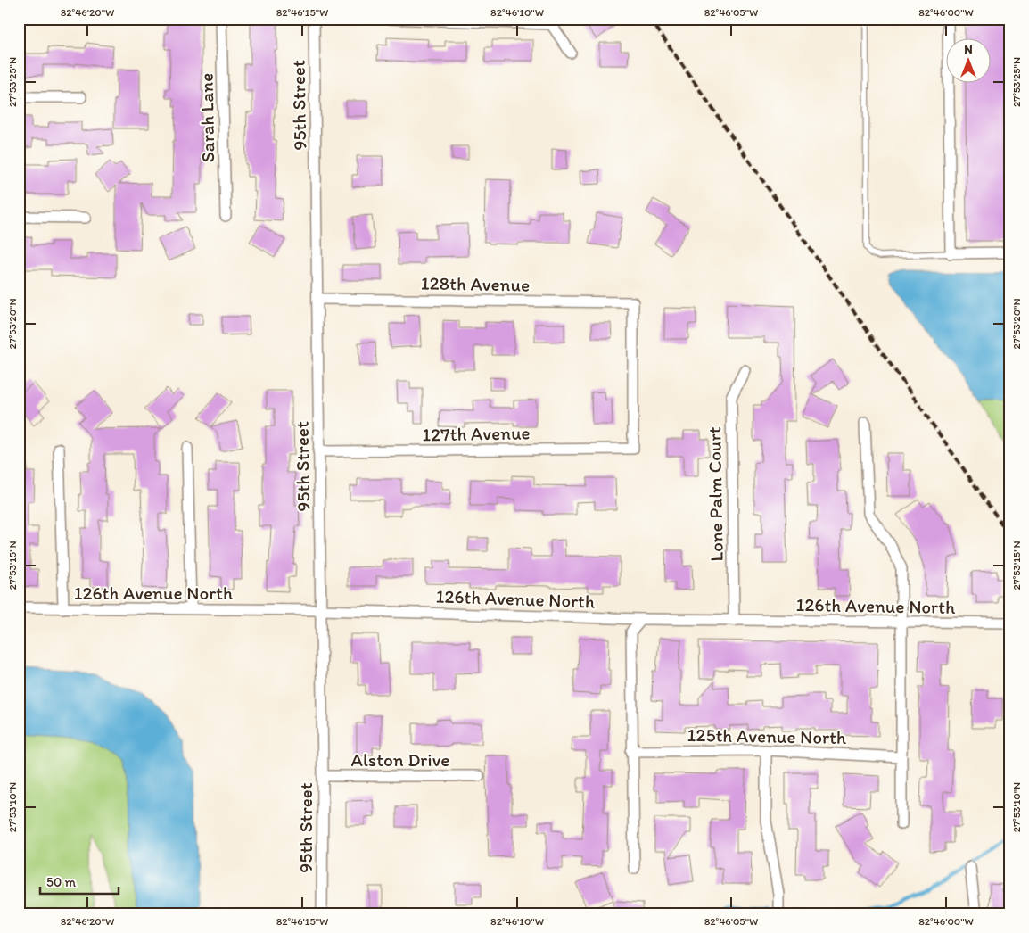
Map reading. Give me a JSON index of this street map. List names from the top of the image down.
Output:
{
  "streets": {
    "street": [
      "95th Street",
      "Sarah Lane",
      "128th Avenue",
      "127th Avenue",
      "Lone Palm Court",
      "126th Avenue North",
      "125th Avenue North",
      "Alston Drive"
    ]
  },
  "crossings": [
    ["95th Street", "128th Avenue"],
    ["95th Street", "127th Avenue"],
    ["95th Street", "126th Avenue North"],
    ["95th Street", "Alston Drive"],
    ["128th Avenue", "127th Avenue"],
    ["Lone Palm Court", "126th Avenue North"]
  ],
  "scale_bar": "50 m",
  "north": "top",
  "coordinates": [
    "82°46'20\"W",
    "82°46'15\"W",
    "82°46'10\"W",
    "82°46'05\"W",
    "82°46'00\"W",
    "27°53'25\"N",
    "27°53'20\"N",
    "27°53'15\"N",
    "27°53'10\"N"
  ]
}
